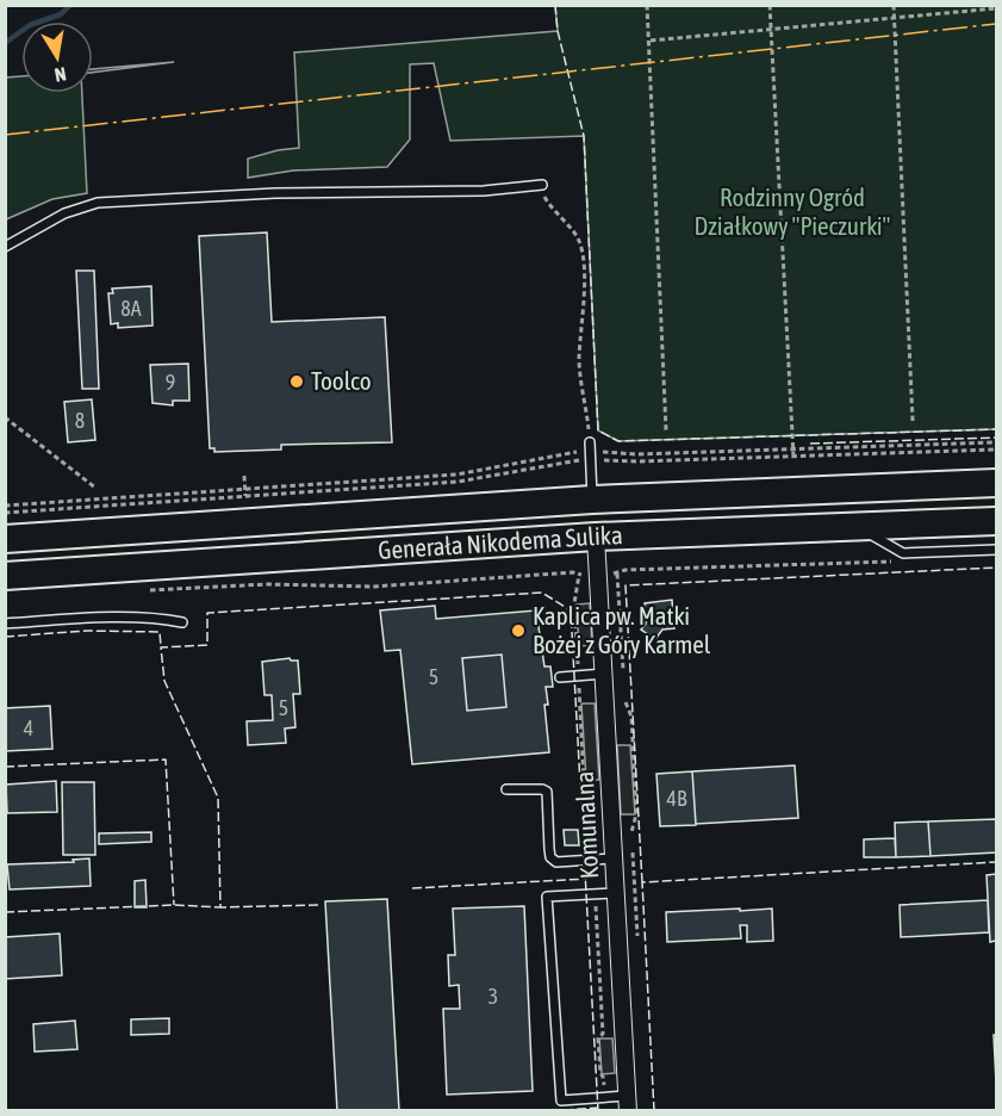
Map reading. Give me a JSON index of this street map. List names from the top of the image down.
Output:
{
  "streets": {
    "highway": ["Generała Nikodema Sulika"],
    "street": ["Komunalna"]
  },
  "crossings": [
    ["Generała Nikodema Sulika", "Komunalna"]
  ],
  "parks": ["Rodzinny Ogród Działkowy \"Pieczurki\""],
  "places": ["Toolco", "Kaplica pw. Matki Bożej z Góry Karmel"],
  "house_numbers": [
    "8A",
    "9",
    "8",
    "5",
    "5",
    "4",
    "4B",
    "3"
  ],
  "north": "bottom"
}
